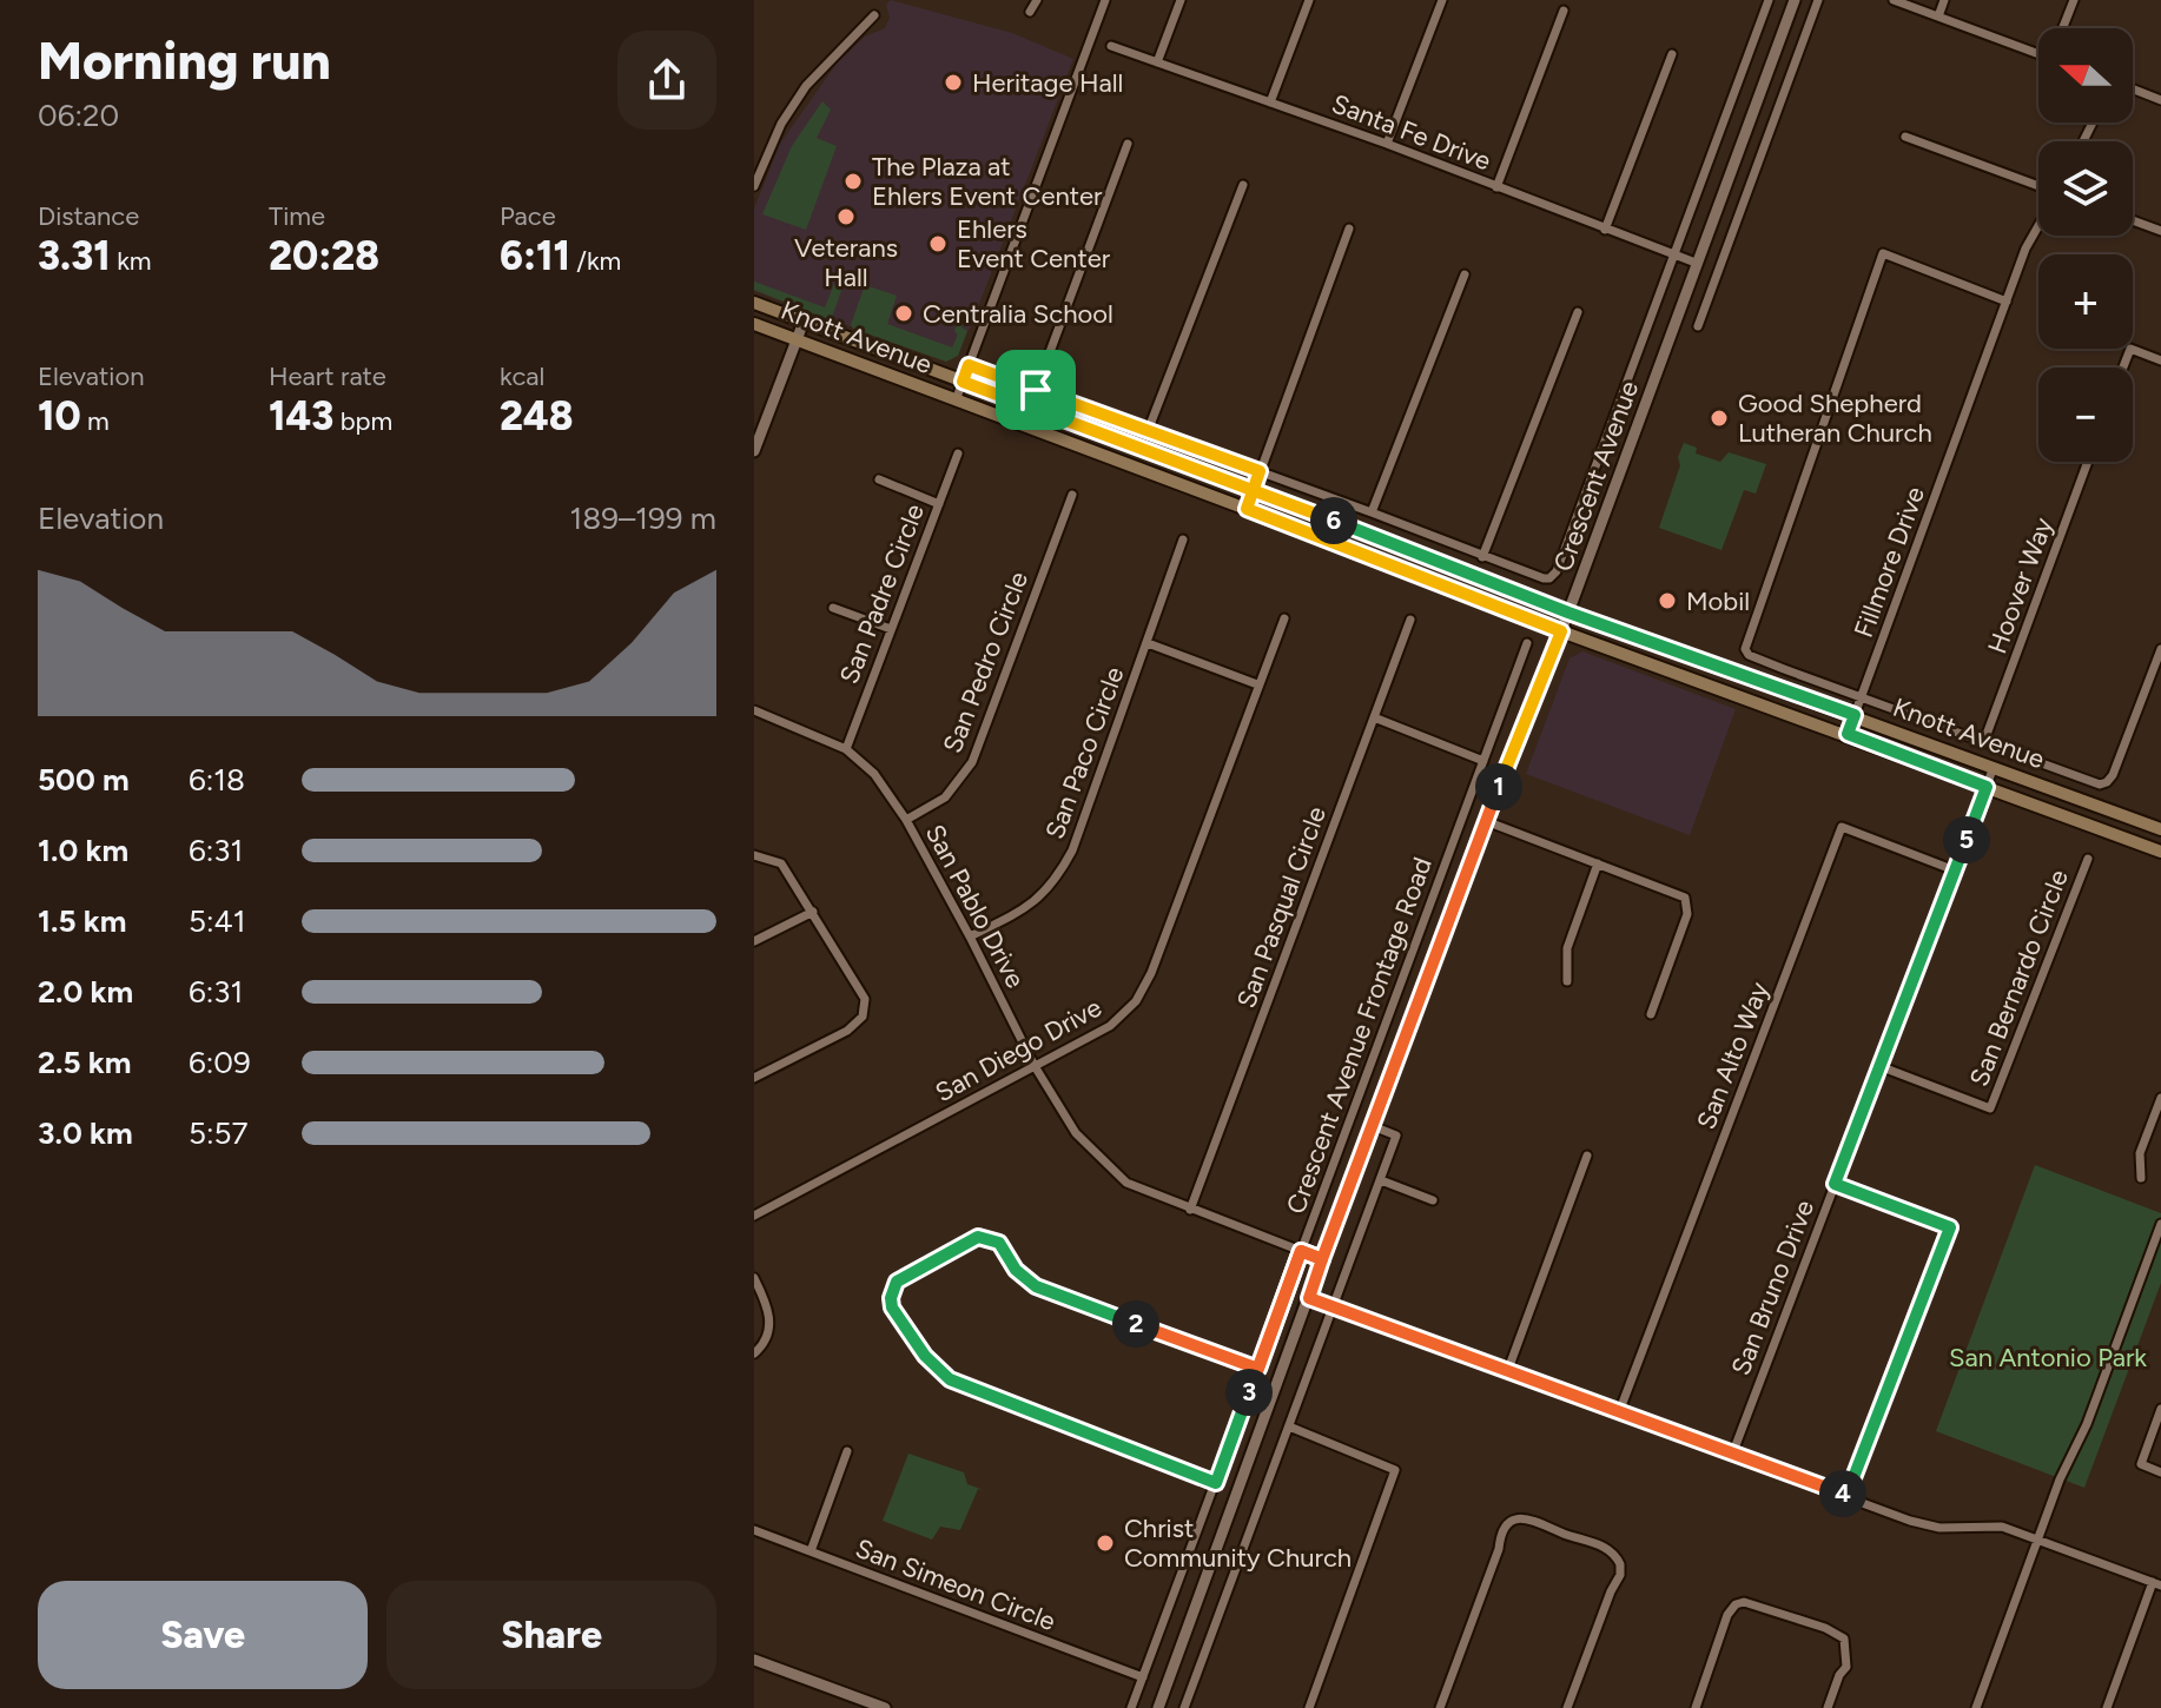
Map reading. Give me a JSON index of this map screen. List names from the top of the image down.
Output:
{
  "streets": {
    "main road": ["Knott Avenue"],
    "street": [
      "Santa Fe Drive",
      "Crescent Avenue",
      "Fillmore Drive",
      "Hoover Way",
      "San Padre Circle",
      "San Pedro Circle",
      "San Paco Circle",
      "San Pablo Drive",
      "San Pasqual Circle",
      "San Bernardo Circle",
      "Crescent Avenue Frontage Road",
      "San Diego Drive",
      "San Alto Way",
      "San Bruno Drive",
      "San Simeon Circle"
    ]
  },
  "crossings": [
    ["Santa Fe Drive", "Crescent Avenue"],
    ["Knott Avenue", "Crescent Avenue"],
    ["Knott Avenue", "Fillmore Drive"],
    ["Knott Avenue", "San Bruno Drive"],
    ["Crescent Avenue", "San Pablo Drive"],
    ["Crescent Avenue", "Crescent Avenue Frontage Road"],
    ["San Padre Circle", "San Pablo Drive"],
    ["San Pedro Circle", "San Pablo Drive"],
    ["San Paco Circle", "San Pablo Drive"],
    ["San Pablo Drive", "San Pasqual Circle"],
    ["San Pablo Drive", "Crescent Avenue Frontage Road"],
    ["San Pablo Drive", "San Diego Drive"],
    ["San Bernardo Circle", "San Bruno Drive"],
    ["Crescent Avenue Frontage Road", "San Simeon Circle"],
    ["San Alto Way", "San Bruno Drive"]
  ],
  "parks": ["San Antonio Park"],
  "places": [
    "Heritage Hall",
    "The Plaza at Ehlers Event Center",
    "Veterans Hall",
    "Ehlers Event Center",
    "Centralia School",
    "Good Shepherd Lutheran Church",
    "Mobil",
    "Christ Community Church"
  ],
  "north": "left",
  "page": {
    "heading": ["Morning run", "06:20"],
    "map_buttons": ["+", "−"],
    "stats": [
      ["Distance", "3.31 km"],
      ["Time", "20:28"],
      ["Pace", "6:11 /km"],
      ["Elevation", "10 m"],
      ["Heart rate", "143 bpm"],
      ["kcal", "248"]
    ],
    "chart": ["Elevation", "189–199 m"],
    "pins": [
      "6",
      "1",
      "5",
      "2",
      "3",
      "4"
    ],
    "list": [
      {
        "name": "500 m",
        "note": "6:18"
      },
      {
        "name": "1.0 km",
        "note": "6:31"
      },
      {
        "name": "1.5 km",
        "note": "5:41"
      },
      {
        "name": "2.0 km",
        "note": "6:31"
      },
      {
        "name": "2.5 km",
        "note": "6:09"
      },
      {
        "name": "3.0 km",
        "note": "5:57"
      }
    ],
    "buttons": ["Save", "Share"]
  }
}
